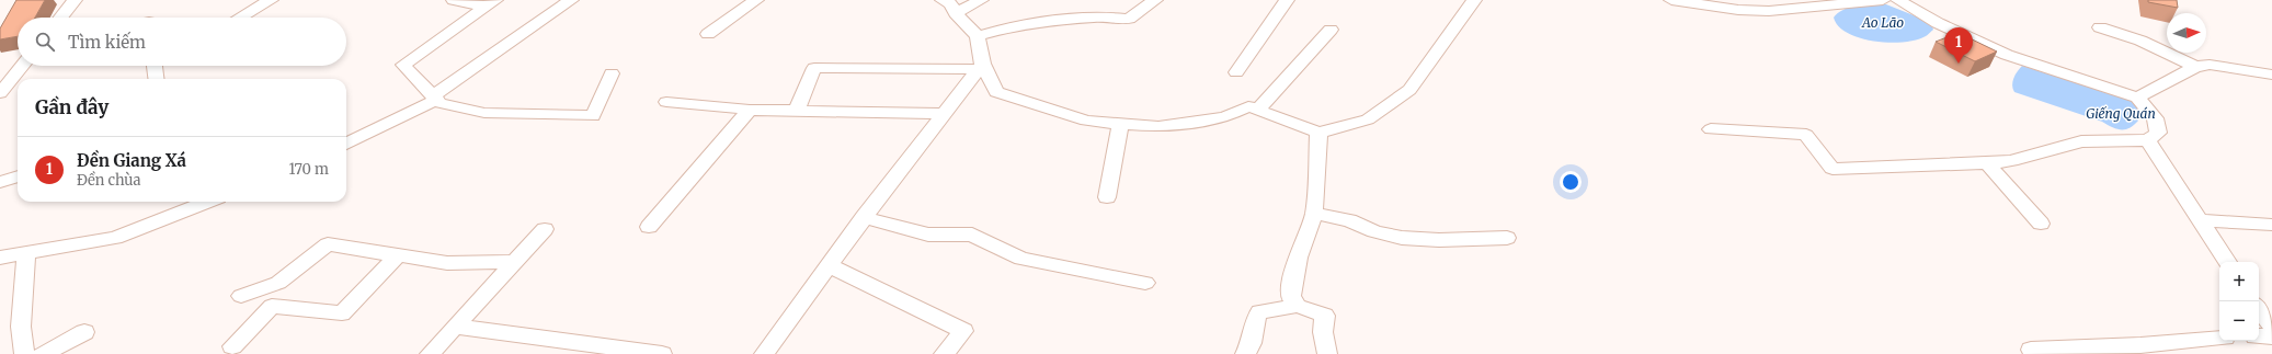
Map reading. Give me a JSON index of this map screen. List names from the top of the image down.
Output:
{
  "water": ["Ao Lão", "Giếng Quán"],
  "north": "right",
  "page": {
    "search": "Tìm kiếm",
    "pins": "1",
    "heading": "Gần đây",
    "list": [
      {
        "mark": "1",
        "name": "Đền Giang Xá",
        "note": "Đền chùa",
        "value": "170 m"
      }
    ],
    "map_buttons": ["+", "−"]
  }
}
